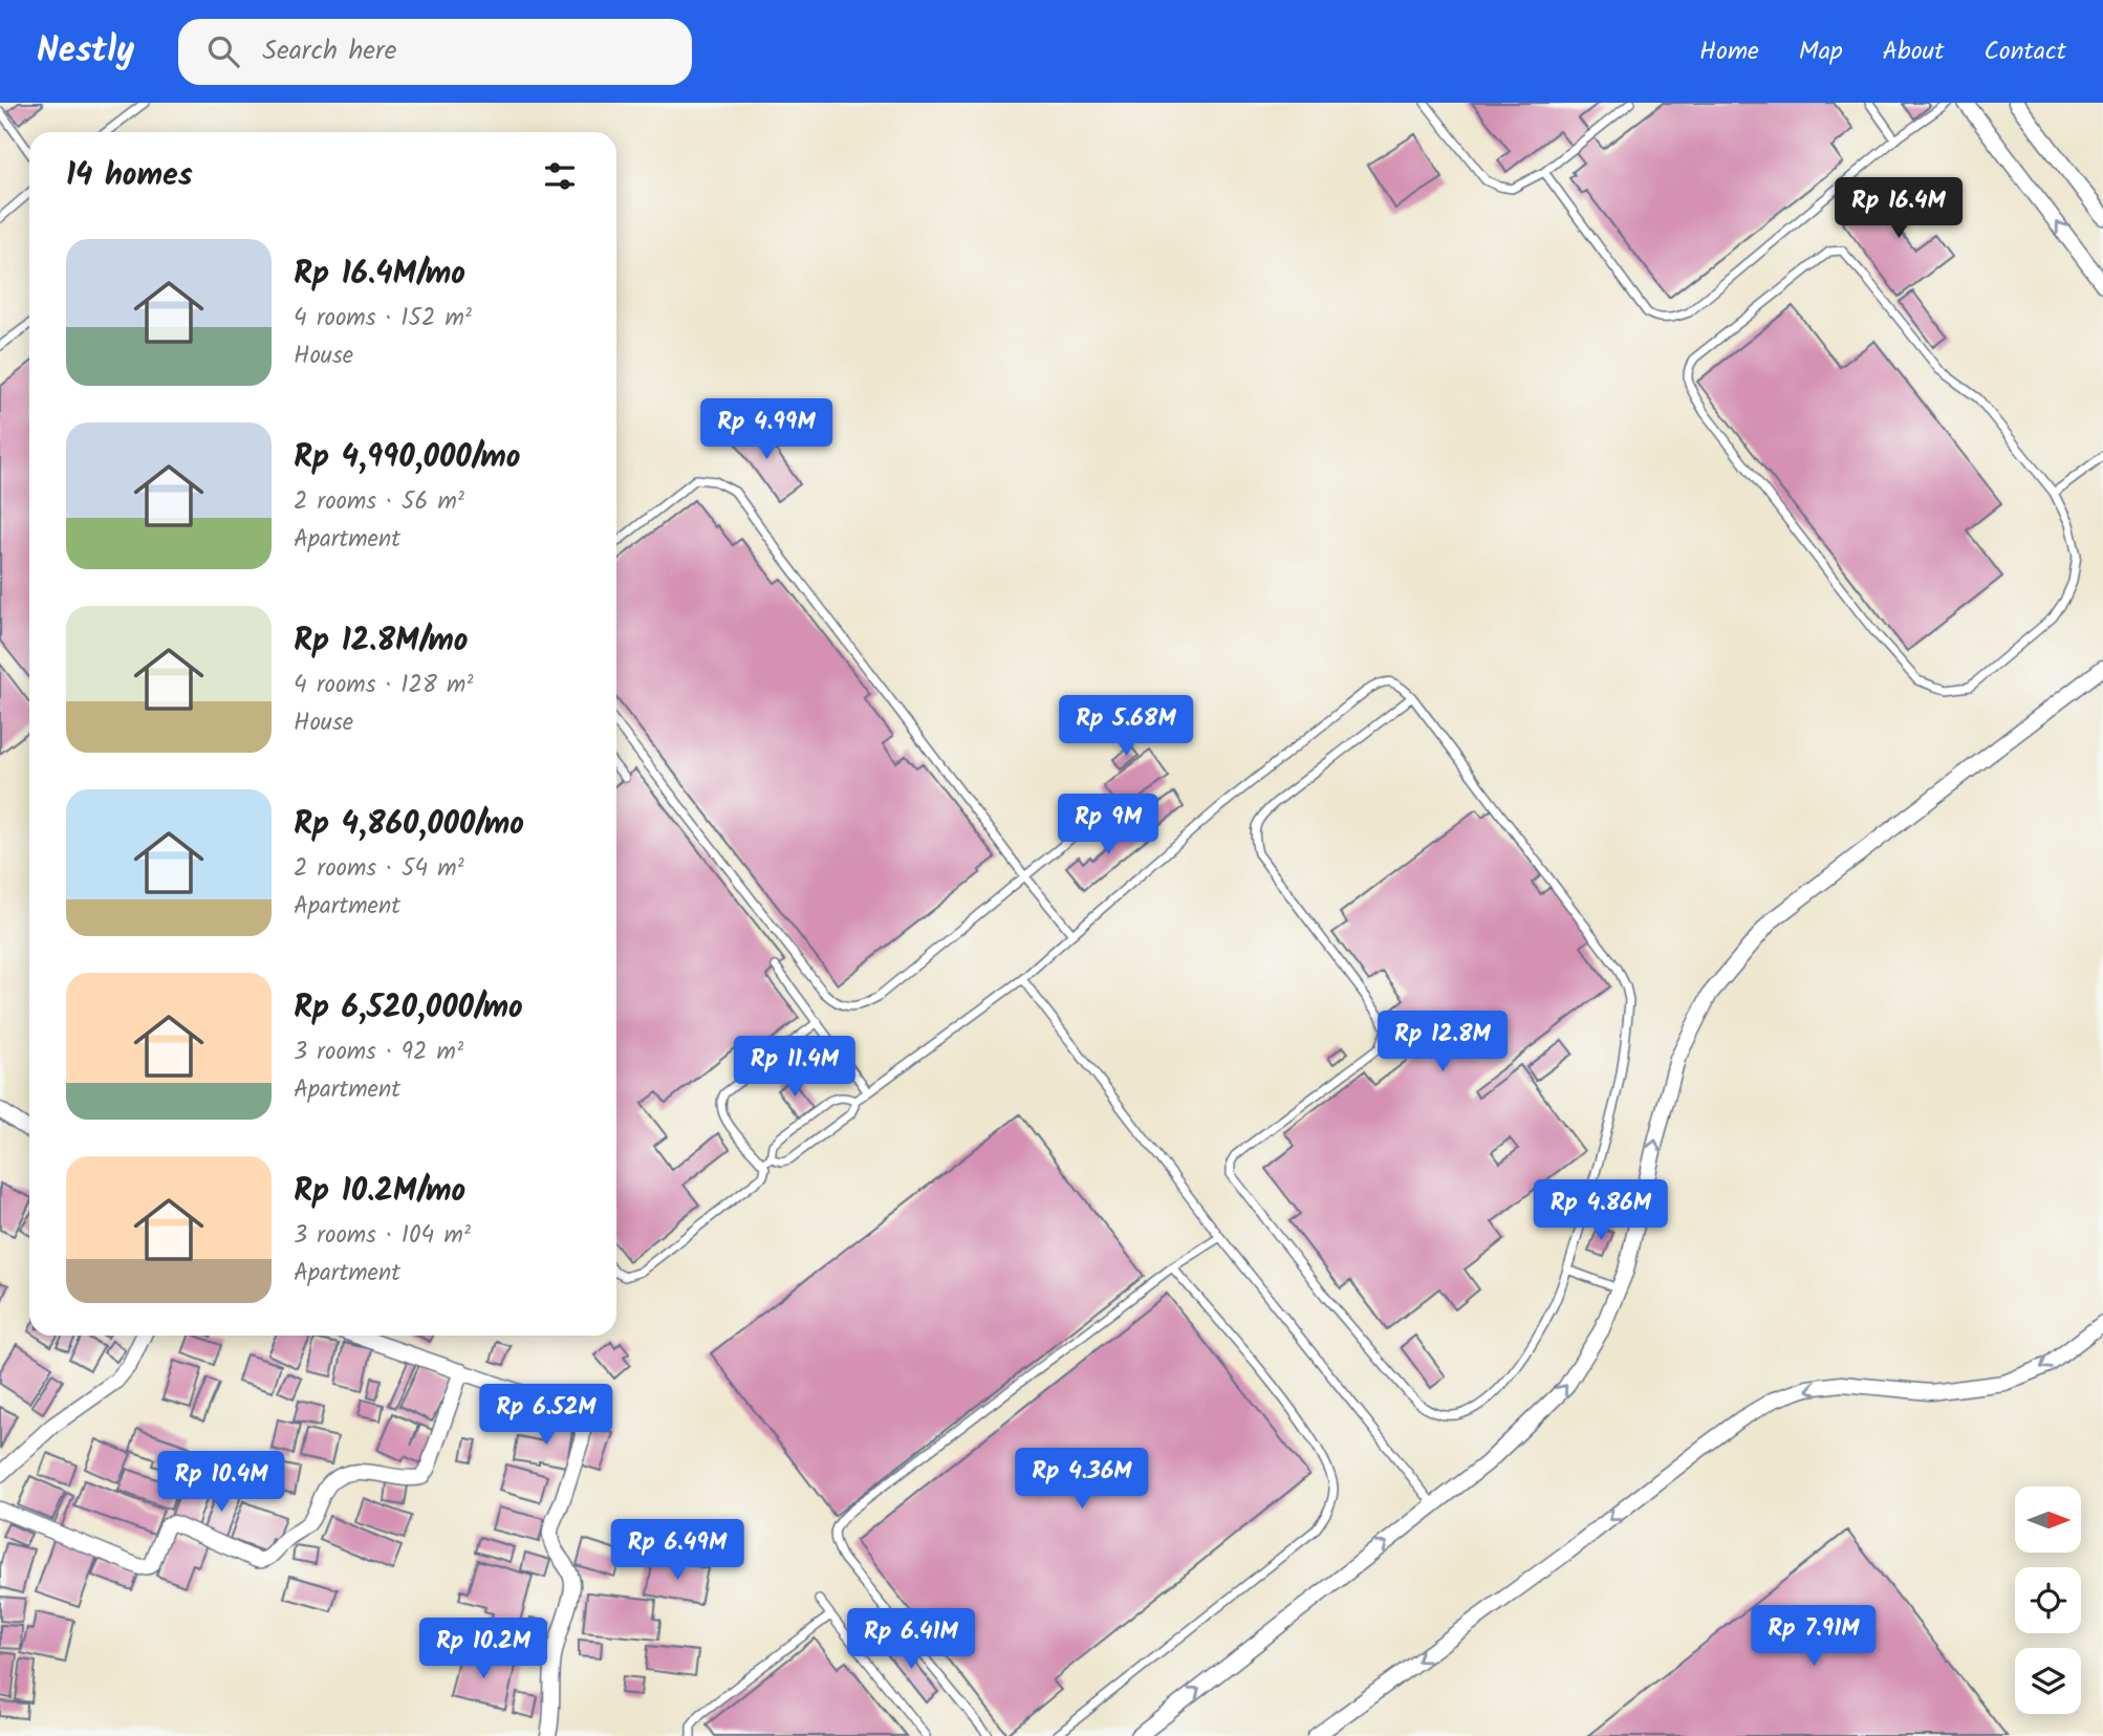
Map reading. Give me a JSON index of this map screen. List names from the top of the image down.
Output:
{
  "north": "right",
  "page": {
    "header": "Nestly",
    "search": "Search here",
    "nav": [
      "Home",
      "Map",
      "About",
      "Contact"
    ],
    "heading": "14 homes",
    "price": [
      "Rp 16.4M",
      "Rp 4.99M",
      "Rp 5.68M",
      "Rp 9M",
      "Rp 12.8M",
      "Rp 11.4M",
      "Rp 4.86M",
      "Rp 6.52M",
      "Rp 4.36M",
      "Rp 10.4M",
      "Rp 6.49M",
      "Rp 7.91M",
      "Rp 6.41M",
      "Rp 10.2M"
    ],
    "list": [
      {
        "name": "Rp 16.4M/mo",
        "note": "4 rooms · 152 m² · House"
      },
      {
        "name": "Rp 4,990,000/mo",
        "note": "2 rooms · 56 m² · Apartment"
      },
      {
        "name": "Rp 12.8M/mo",
        "note": "4 rooms · 128 m² · House"
      },
      {
        "name": "Rp 4,860,000/mo",
        "note": "2 rooms · 54 m² · Apartment"
      },
      {
        "name": "Rp 6,520,000/mo",
        "note": "3 rooms · 92 m² · Apartment"
      },
      {
        "name": "Rp 10.2M/mo",
        "note": "3 rooms · 104 m² · Apartment"
      }
    ]
  }
}
